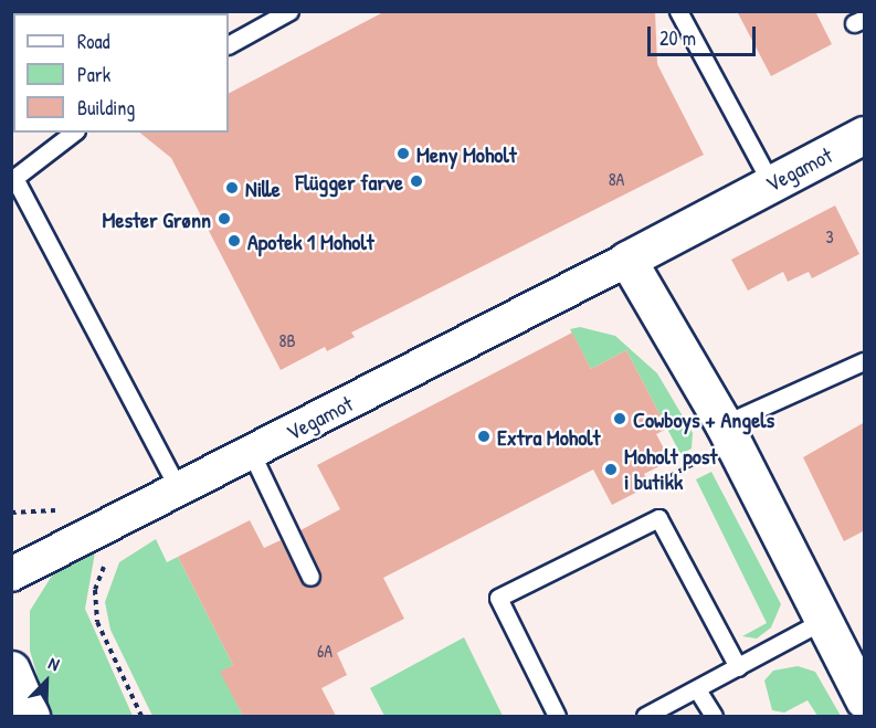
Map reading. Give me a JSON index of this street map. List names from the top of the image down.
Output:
{
  "streets": {
    "main road": ["Vegamot"]
  },
  "places": [
    "Meny Moholt",
    "Flügger farve",
    "Nille",
    "Mester Grønn",
    "Apotek 1 Moholt",
    "Cowboys + Angels",
    "Extra Moholt",
    "Moholt post i butikk"
  ],
  "house_numbers": [
    "8A",
    "3",
    "8B",
    "6A"
  ],
  "legend": ["Road", "Park", "Building"],
  "scale_bar": "20 m",
  "north": "top right"
}
